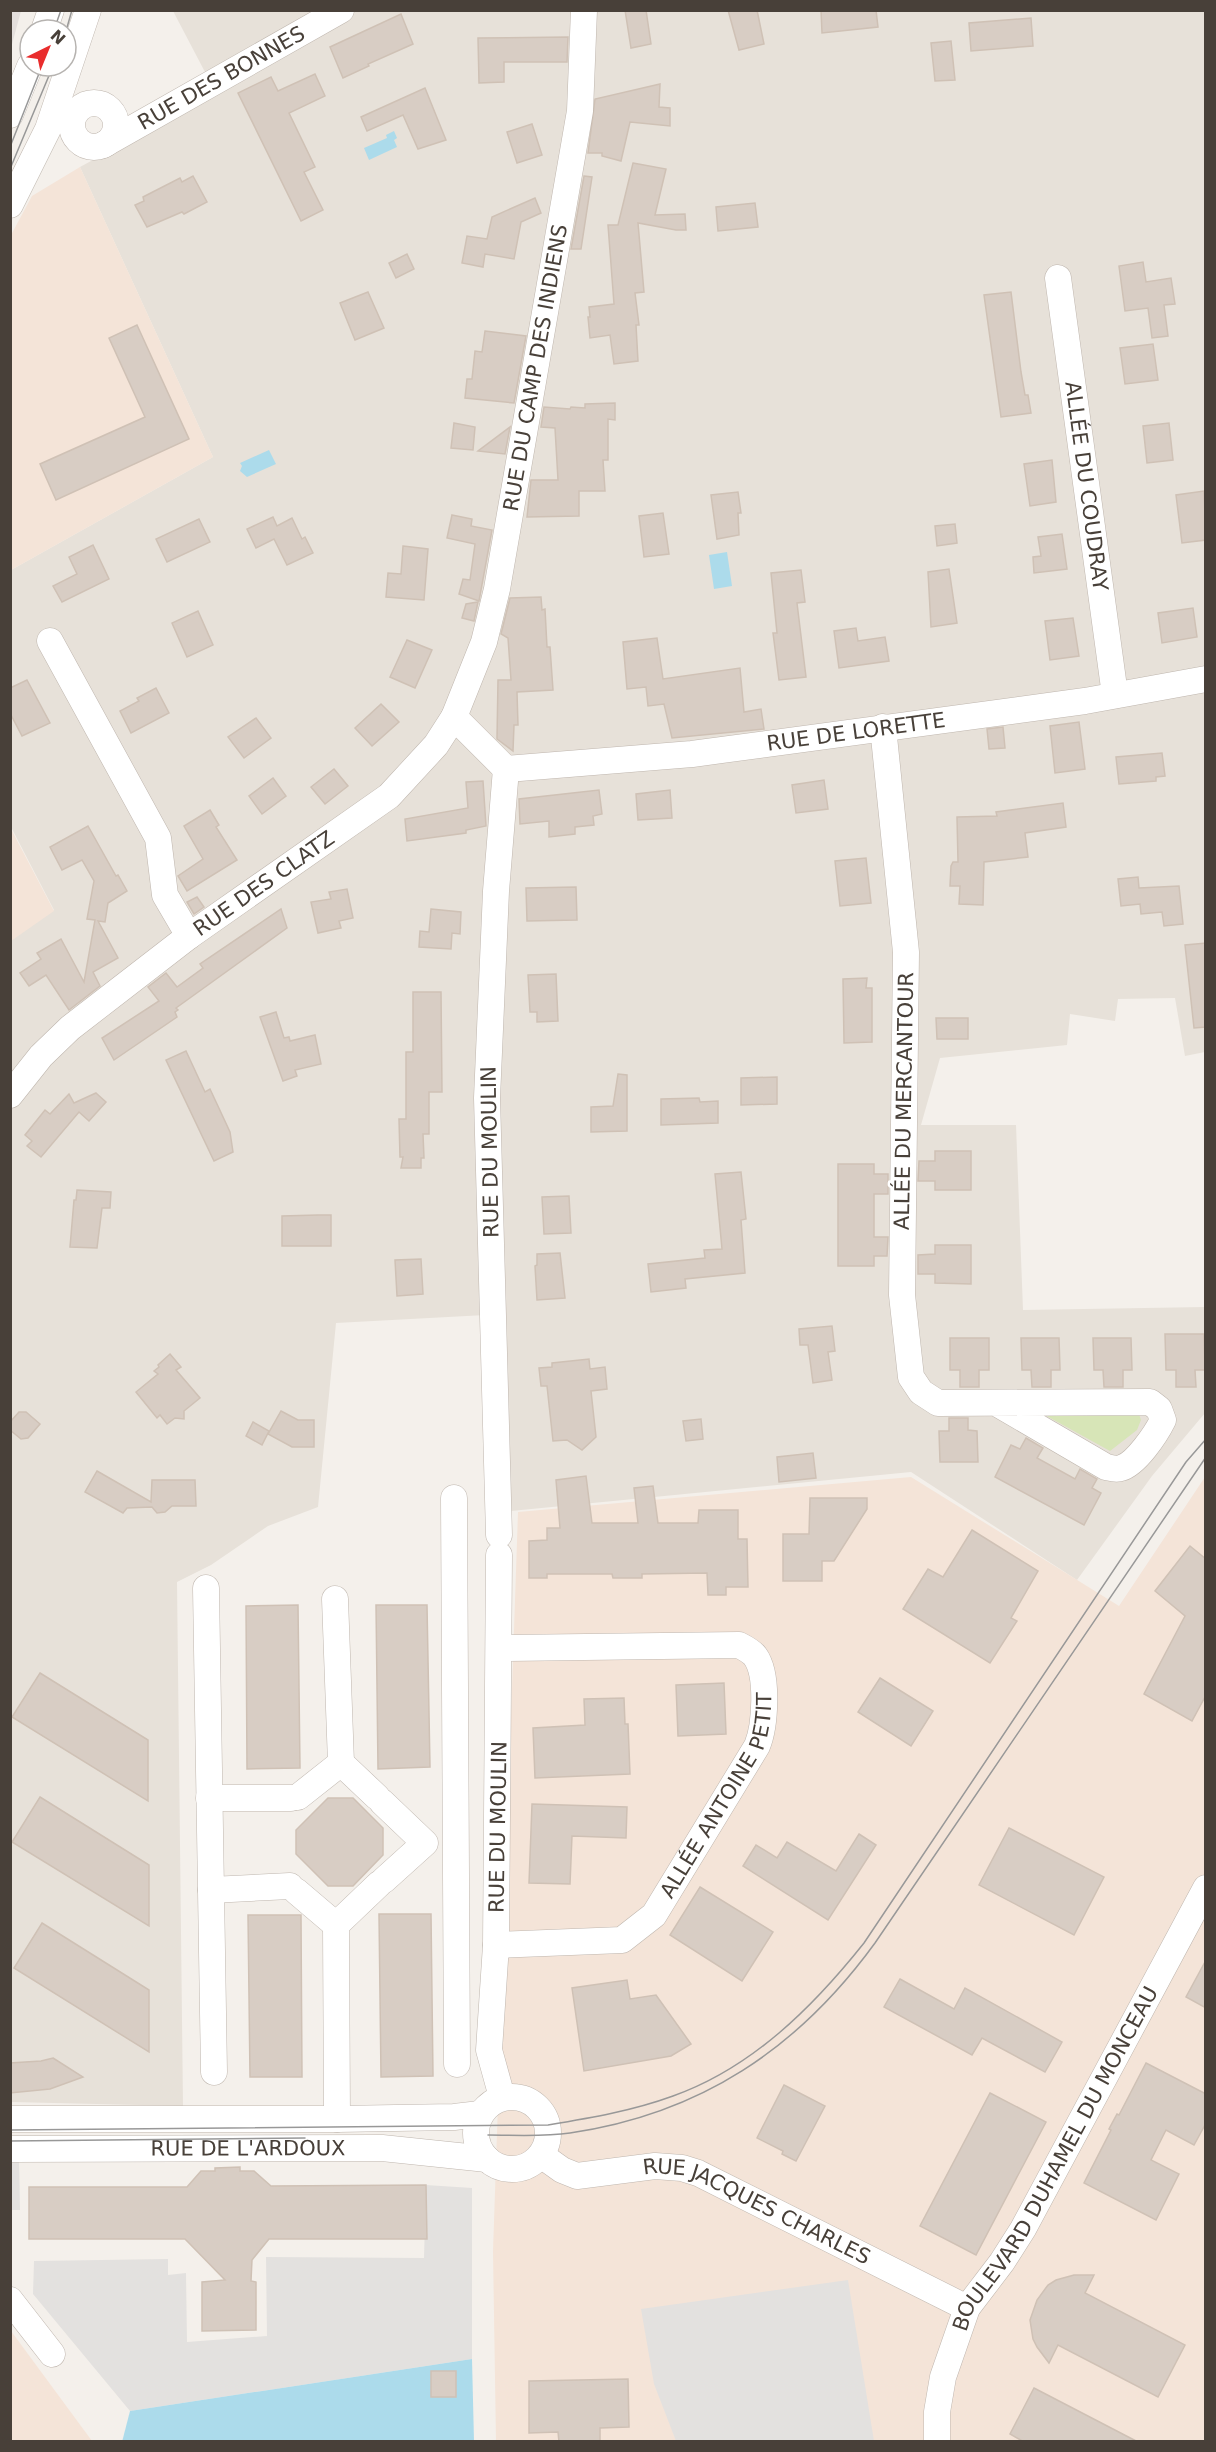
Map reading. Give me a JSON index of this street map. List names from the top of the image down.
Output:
{
  "streets": {
    "street": [
      "RUE DES BONNES",
      "RUE DU CAMP DES INDIENS",
      "ALLÉE DU COUDRAY",
      "RUE DE LORETTE",
      "RUE DES CLATZ",
      "ALLÉE DU MERCANTOUR",
      "RUE DU MOULIN",
      "ALLÉE ANTOINE PETIT",
      "RUE DE L'ARDOUX",
      "BOULEVARD DUHAMEL DU MONCEAU",
      "RUE JACQUES CHARLES"
    ]
  },
  "crossings": [
    ["RUE DU CAMP DES INDIENS", "RUE DES CLATZ"],
    ["ALLÉE DU COUDRAY", "RUE DE LORETTE"],
    ["RUE DE LORETTE", "ALLÉE DU MERCANTOUR"],
    ["RUE DE LORETTE", "RUE DU MOULIN"],
    ["RUE DU MOULIN", "ALLÉE ANTOINE PETIT"],
    ["RUE DU MOULIN", "RUE DE L'ARDOUX"],
    ["RUE DU MOULIN", "RUE JACQUES CHARLES"],
    ["RUE DE L'ARDOUX", "RUE JACQUES CHARLES"],
    ["BOULEVARD DUHAMEL DU MONCEAU", "RUE JACQUES CHARLES"]
  ],
  "north": "top right"
}
